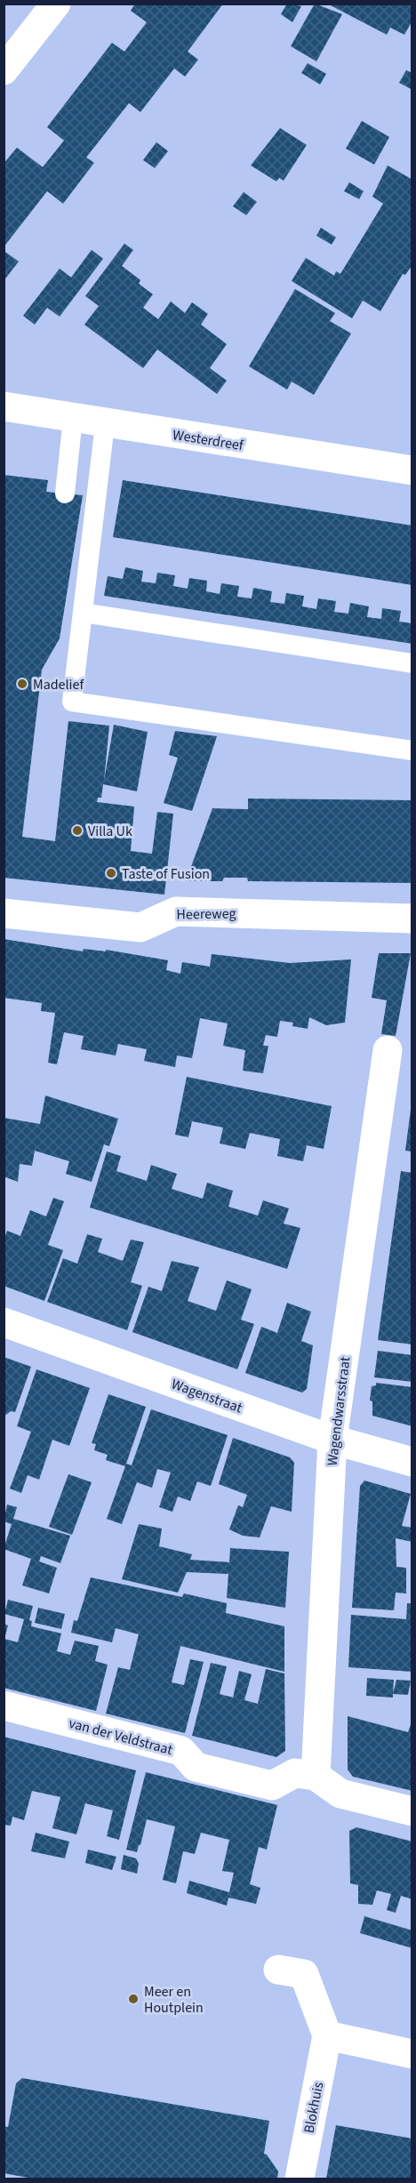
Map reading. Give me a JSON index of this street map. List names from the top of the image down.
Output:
{
  "streets": {
    "street": [
      "Westerdreef",
      "Heereweg",
      "Wagenstraat",
      "Wagendwarsstraat",
      "van der Veldstraat",
      "Blokhuis"
    ]
  },
  "crossings": [
    ["Wagenstraat", "Wagendwarsstraat"],
    ["Wagendwarsstraat", "van der Veldstraat"]
  ],
  "places": [
    "Madelief",
    "Villa Uk",
    "Taste of Fusion",
    "Meer en Houtplein"
  ]
}
